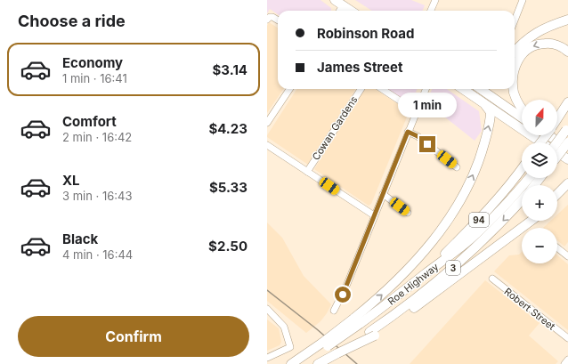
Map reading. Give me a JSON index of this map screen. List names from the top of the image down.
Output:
{
  "streets": {
    "highway": ["94", "3", "Roe Highway"],
    "street": ["Cowan Gardens", "Robert Street"]
  },
  "crossings": [
    ["94", "Roe Highway"]
  ],
  "north": "top",
  "page": {
    "heading": "Choose a ride",
    "banner": ["Robinson Road", "James Street"],
    "list": [
      {
        "name": "Economy",
        "note": "1 min · 16:41",
        "value": "$3.14"
      },
      {
        "name": "Comfort",
        "note": "2 min · 16:42",
        "value": "$4.23"
      },
      {
        "name": "XL",
        "note": "3 min · 16:43",
        "value": "$5.33"
      },
      {
        "name": "Black",
        "note": "4 min · 16:44",
        "value": "$2.50"
      }
    ],
    "bubble": "1 min",
    "map_buttons": ["+", "−"],
    "buttons": "Confirm"
  }
}
